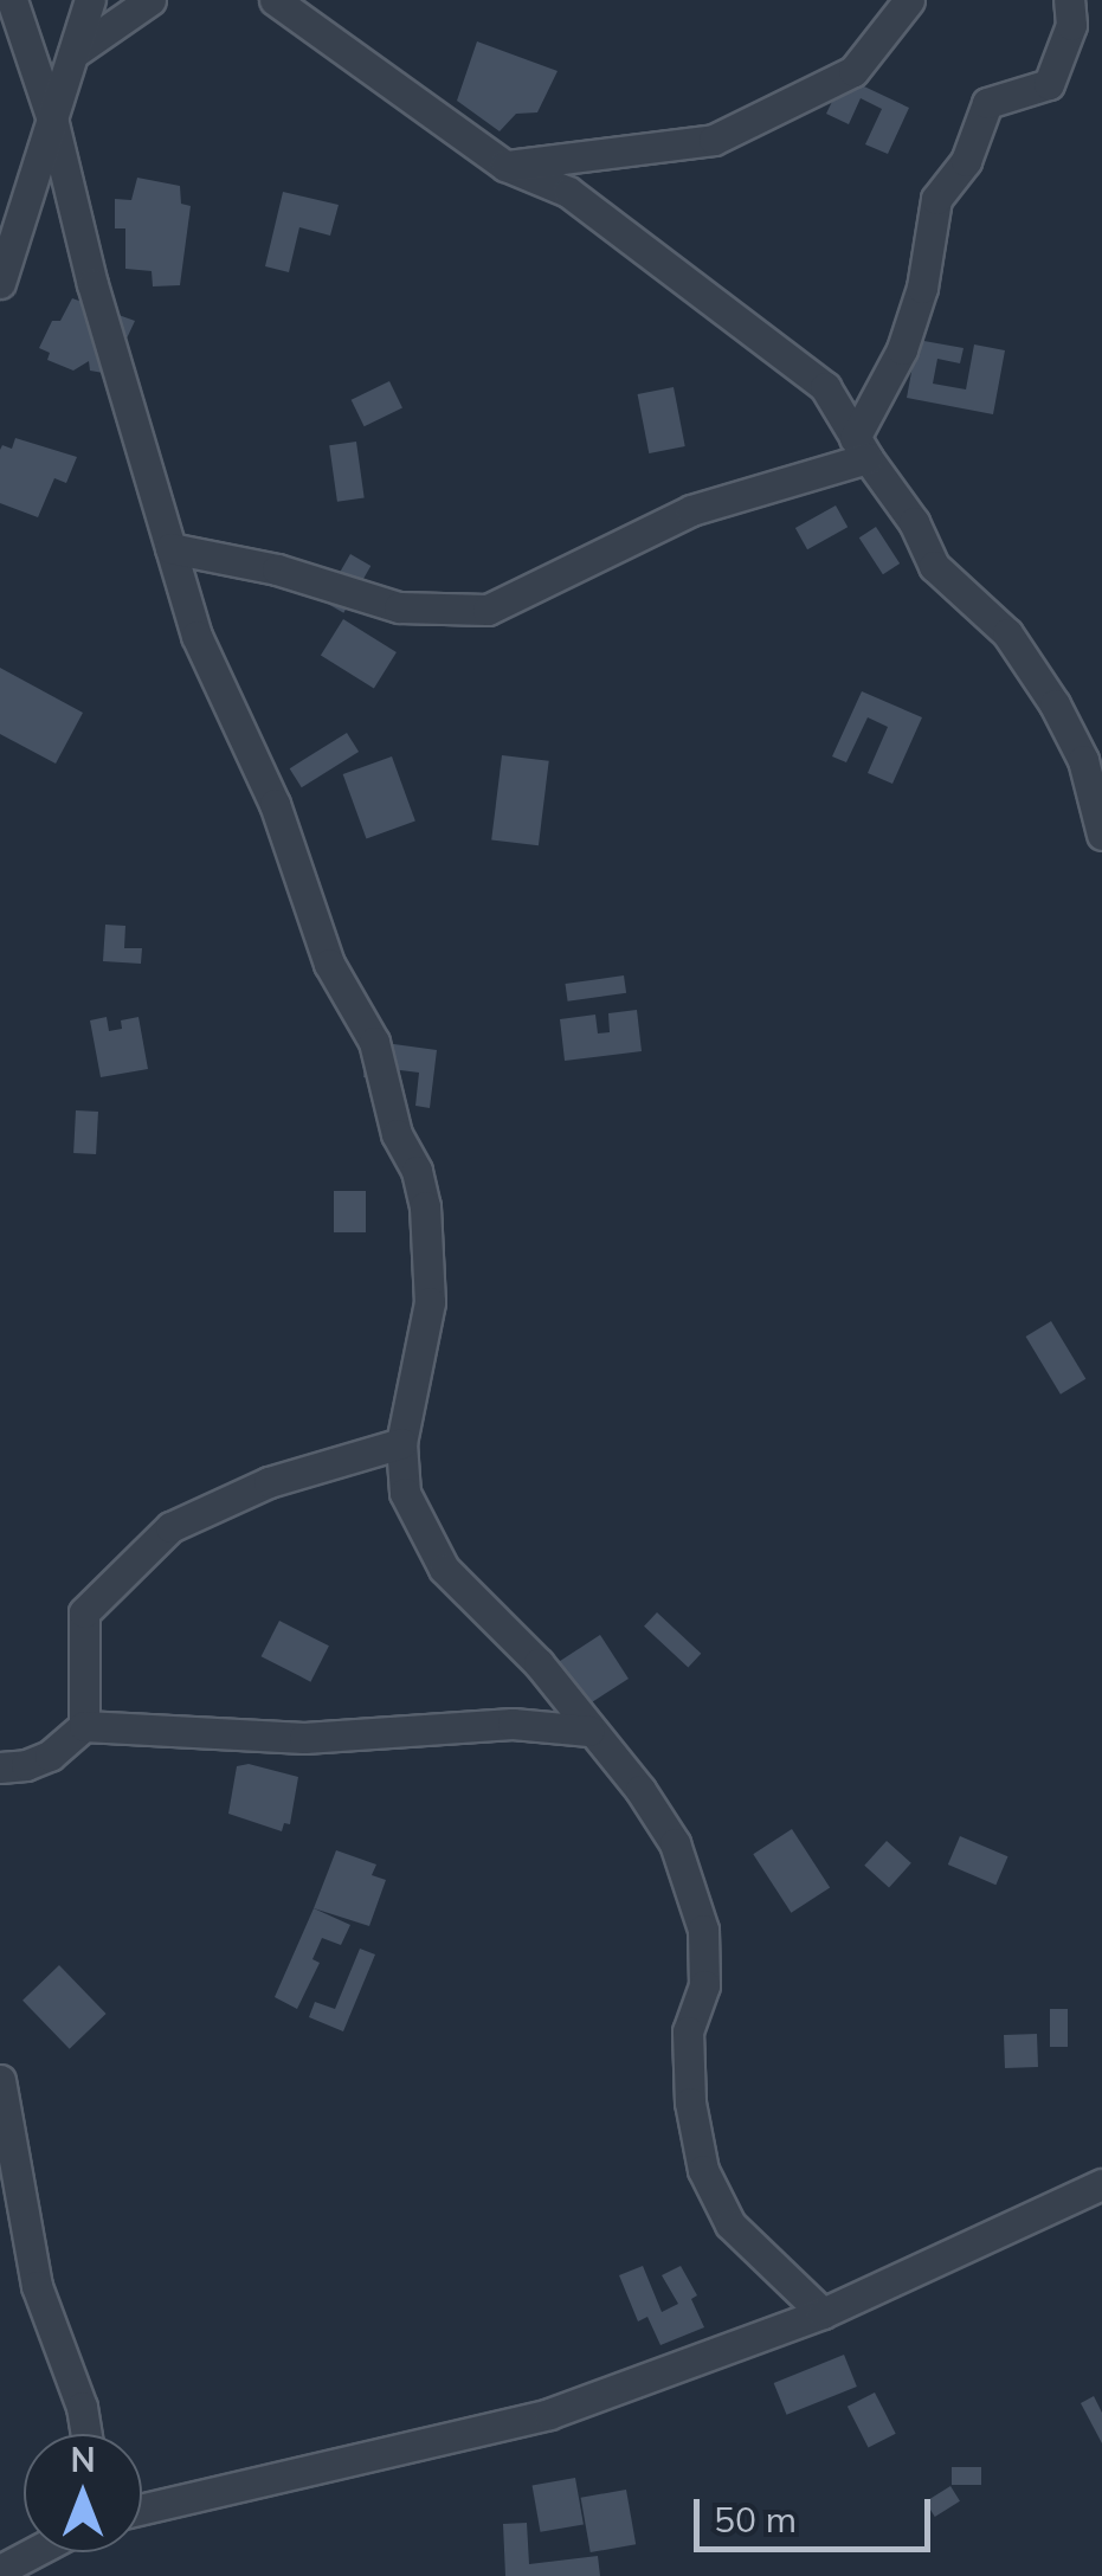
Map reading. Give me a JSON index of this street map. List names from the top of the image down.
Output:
{
  "scale_bar": "50 m",
  "north": "top"
}
